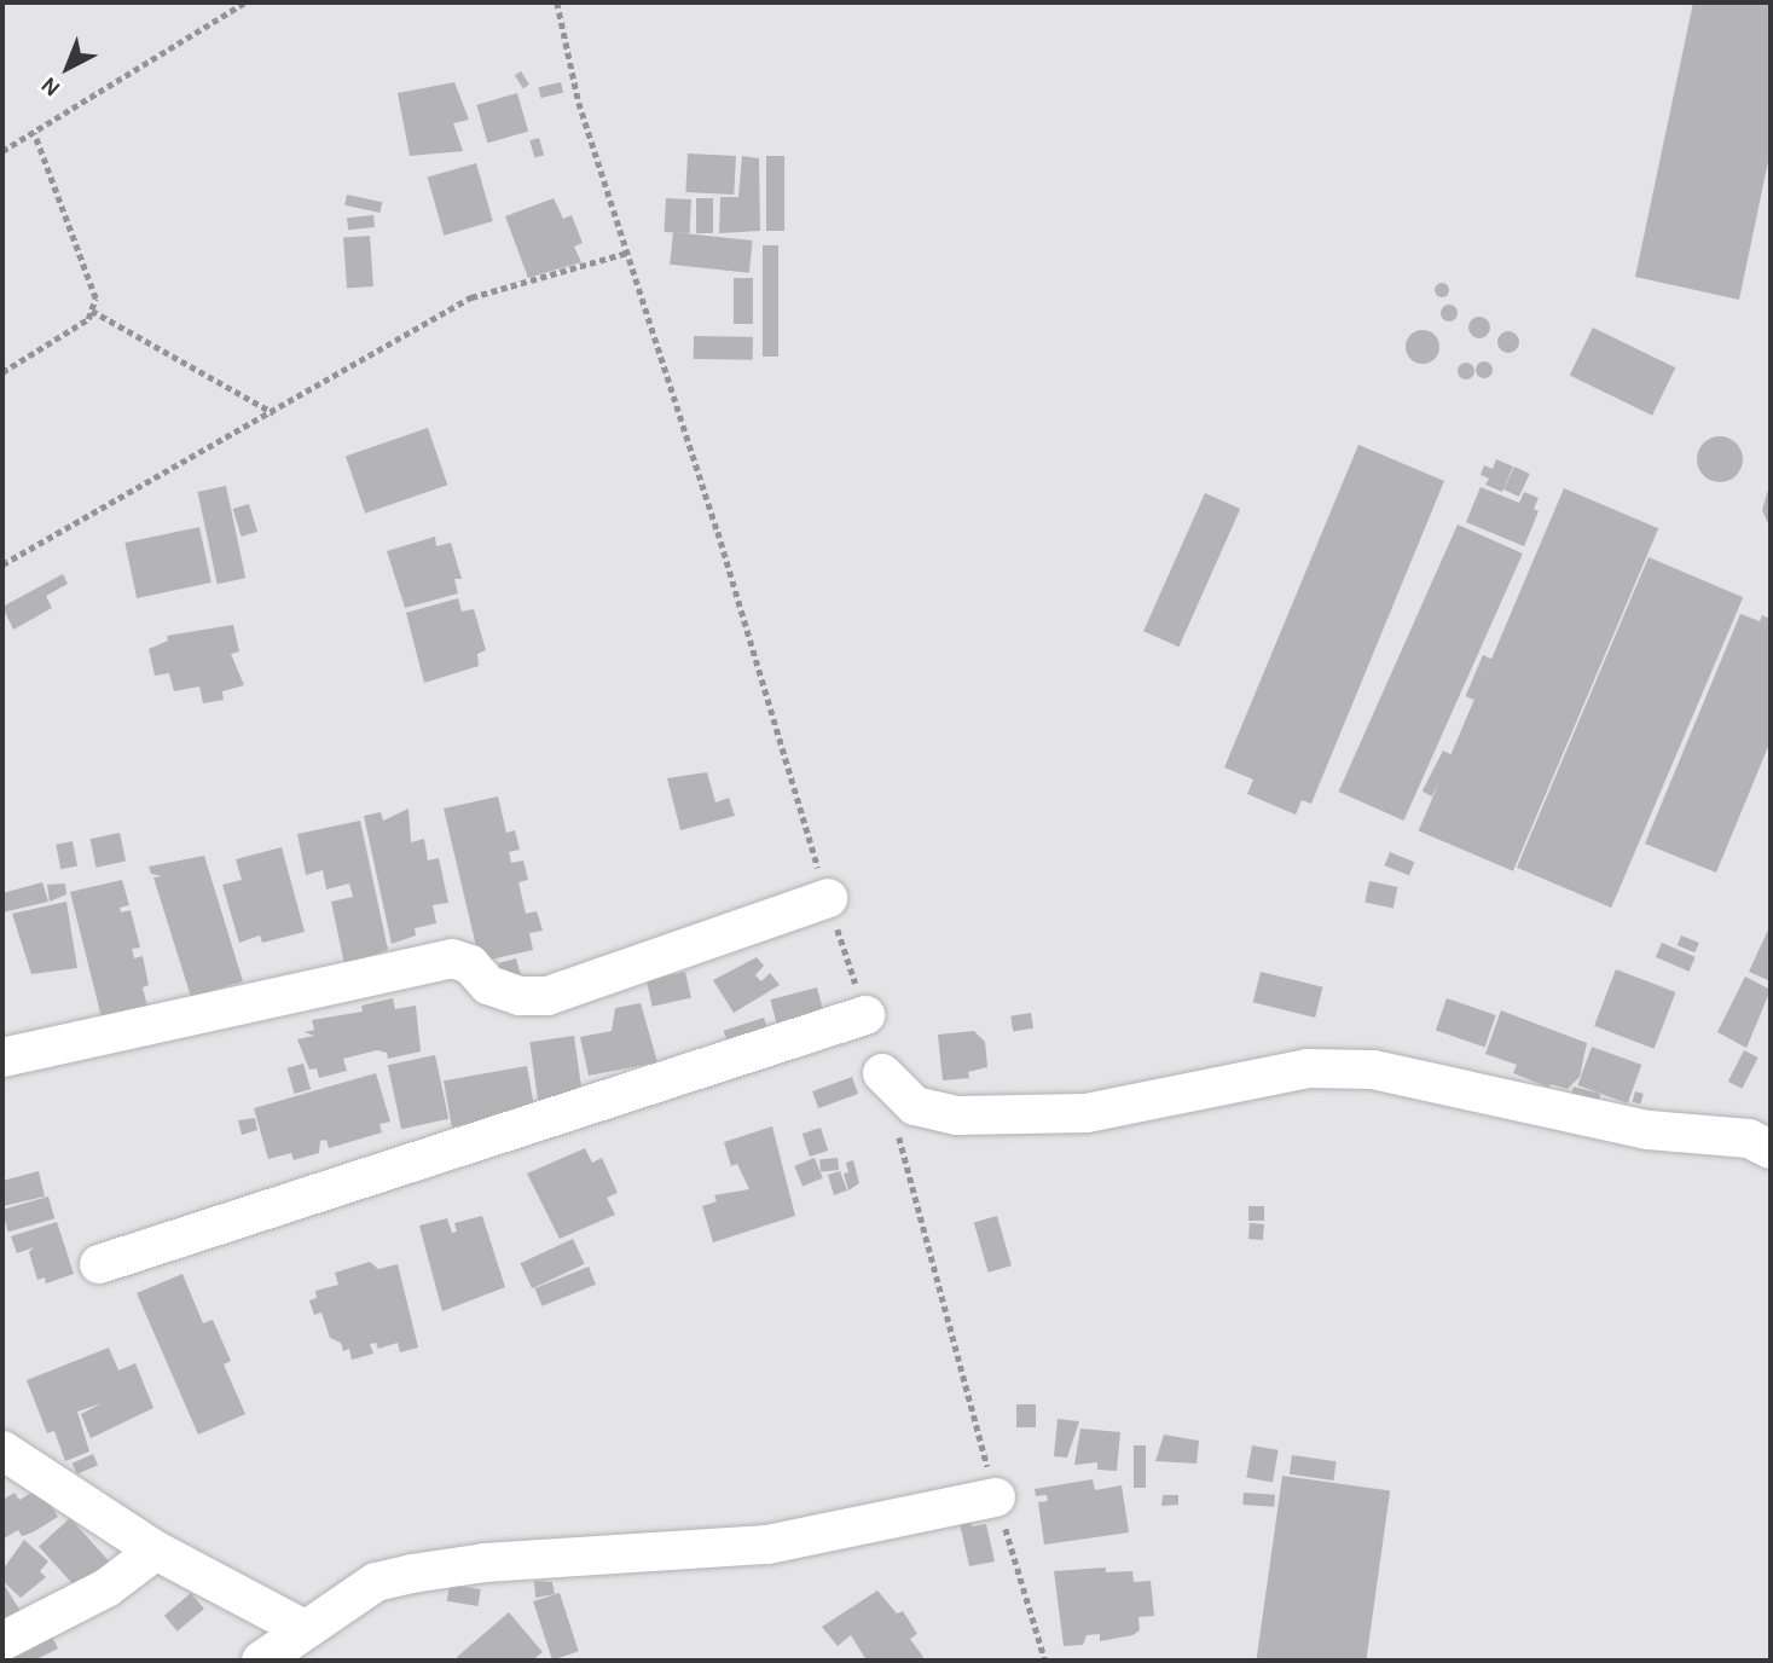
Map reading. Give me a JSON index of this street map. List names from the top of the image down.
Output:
{
  "north": "bottom left"
}
